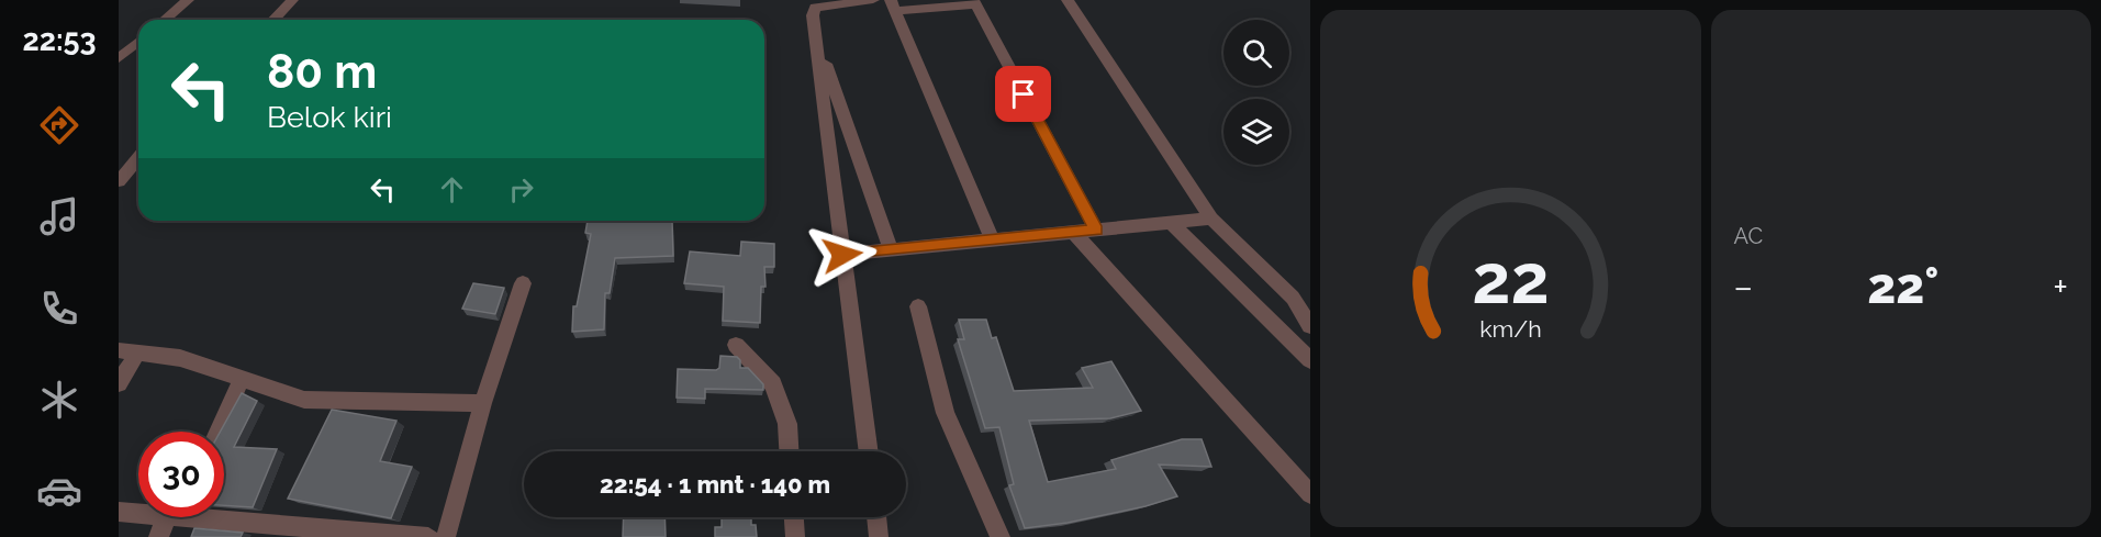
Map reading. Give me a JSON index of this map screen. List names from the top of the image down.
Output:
{
  "page": {
    "tabs": "22:53",
    "tile": "AC",
    "turn": ["80 m", "Belok kiri"],
    "heat": ["−", "22°", "+"],
    "limit": "30",
    "trip": "22:54 · 1 mnt · 140 m",
    "gauge": ["22", "km/h"]
  }
}
